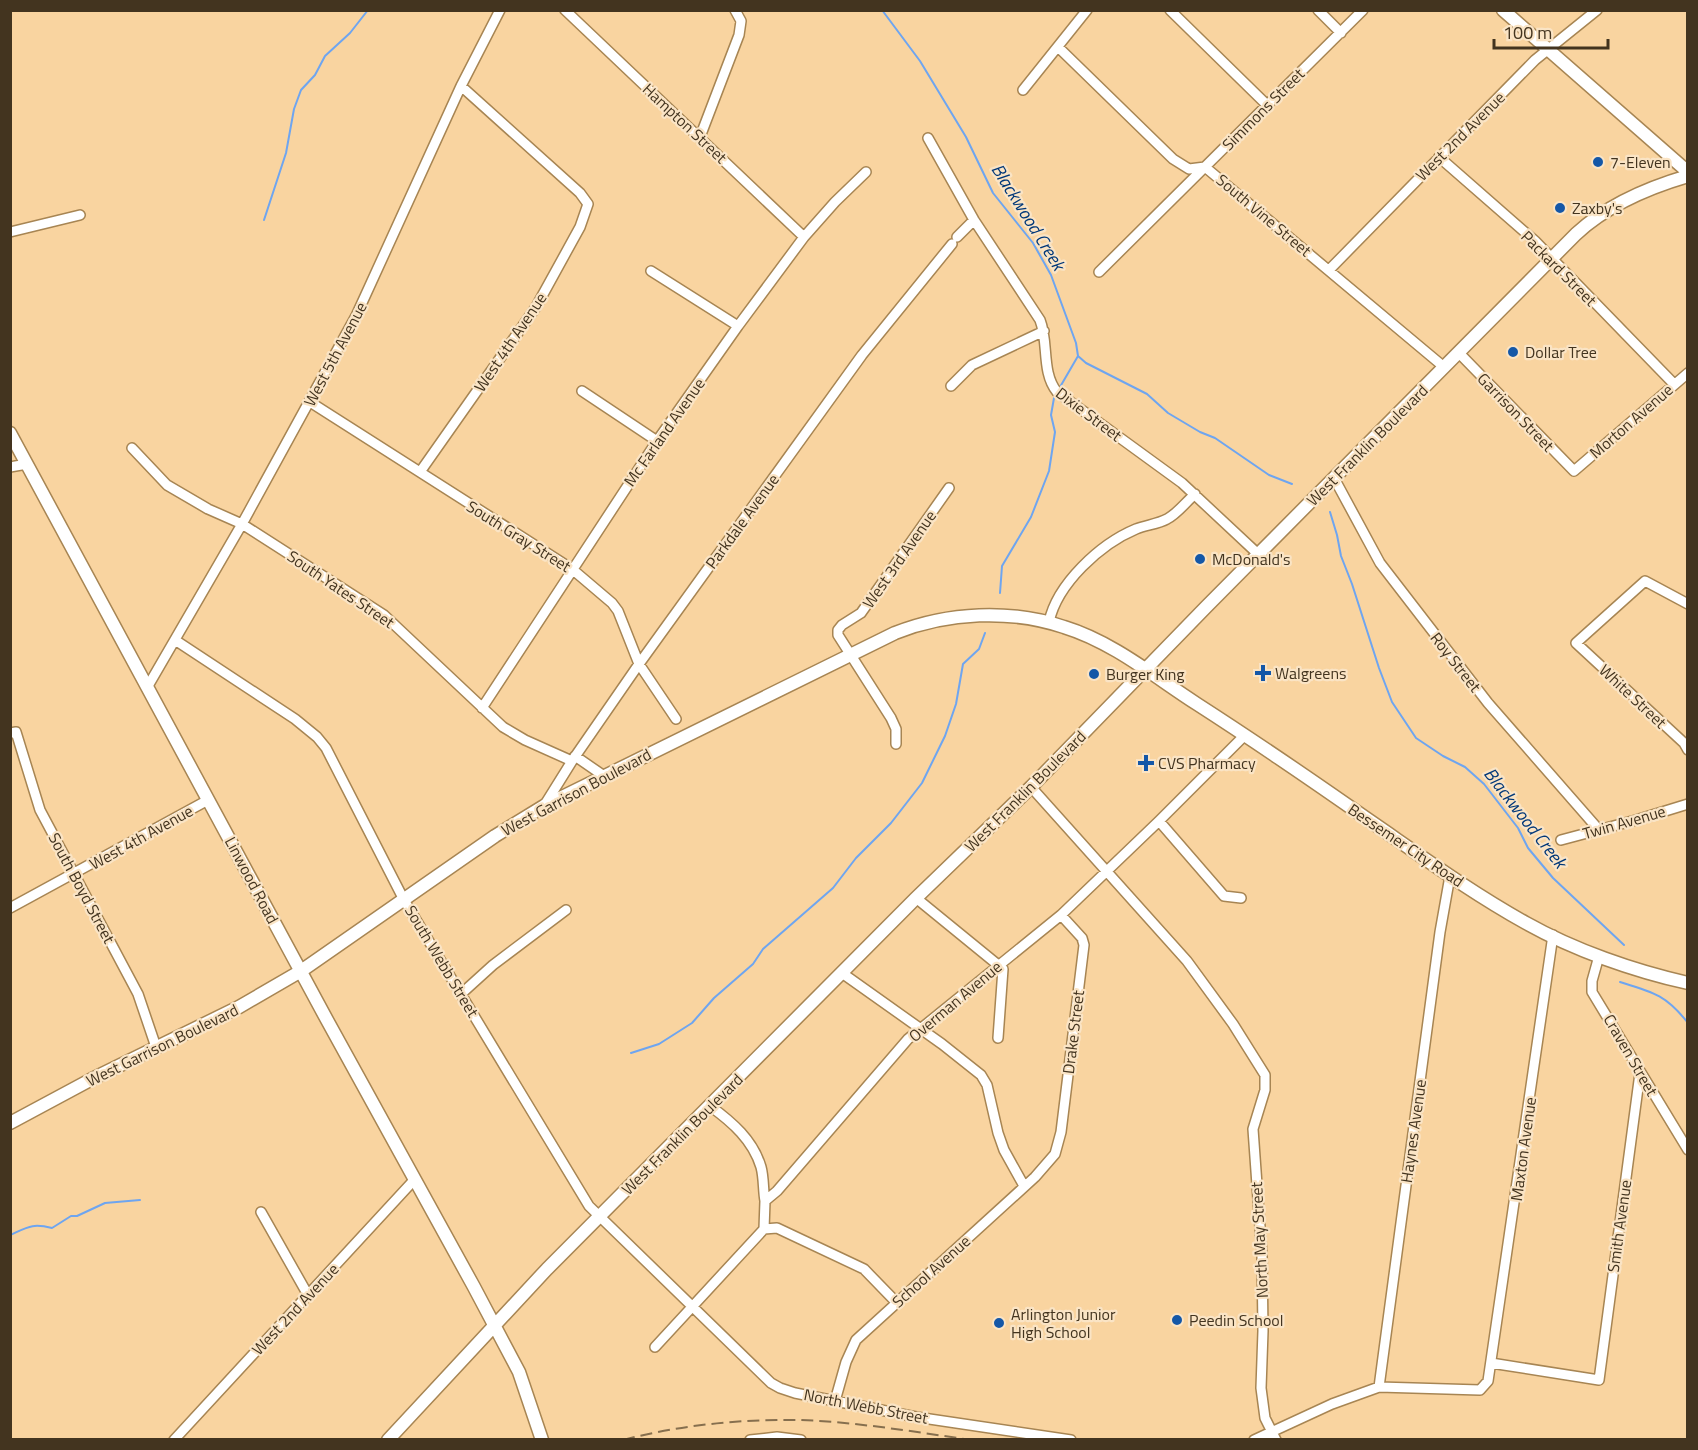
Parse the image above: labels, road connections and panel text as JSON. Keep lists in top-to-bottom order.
{
  "streets": {
    "main road": [
      "West Franklin Boulevard",
      "West Garrison Boulevard",
      "Bessemer City Road",
      "Linwood Road"
    ],
    "street": [
      "Simmons Street",
      "Hampton Street",
      "West 2nd Avenue",
      "South Vine Street",
      "Packard Street",
      "West 4th Avenue",
      "West 5th Avenue",
      "Garrison Street",
      "Dixie Street",
      "Morton Avenue",
      "Mc Farland Avenue",
      "Parkdale Avenue",
      "South Gray Street",
      "West 3rd Avenue",
      "South Yates Street",
      "Roy Street",
      "White Street",
      "Twin Avenue",
      "South Boyd Street",
      "South Webb Street",
      "Overman Avenue",
      "Drake Street",
      "Craven Street",
      "Haynes Avenue",
      "Maxton Avenue",
      "Smith Avenue",
      "North May Street",
      "School Avenue",
      "North Webb Street"
    ]
  },
  "crossings": [
    ["Simmons Street", "South Vine Street"],
    ["Hampton Street", "Mc Farland Avenue"],
    ["West 2nd Avenue", "South Vine Street"],
    ["West 2nd Avenue", "Packard Street"],
    ["West 2nd Avenue", "Linwood Road"],
    ["South Vine Street", "West Franklin Boulevard"],
    ["Packard Street", "Morton Avenue"],
    ["Packard Street", "West Franklin Boulevard"],
    ["West 4th Avenue", "West 5th Avenue"],
    ["West 4th Avenue", "South Gray Street"],
    ["West 4th Avenue", "Linwood Road"],
    ["West 4th Avenue", "South Boyd Street"],
    ["West 5th Avenue", "South Gray Street"],
    ["West 5th Avenue", "South Yates Street"],
    ["West 5th Avenue", "Linwood Road"],
    ["West 5th Avenue", "South Webb Street"],
    ["Garrison Street", "Morton Avenue"],
    ["Garrison Street", "West Franklin Boulevard"],
    ["Dixie Street", "West Franklin Boulevard"],
    ["Dixie Street", "Parkdale Avenue"],
    ["Mc Farland Avenue", "South Gray Street"],
    ["Mc Farland Avenue", "South Yates Street"],
    ["West Franklin Boulevard", "Roy Street"],
    ["West Franklin Boulevard", "West Garrison Boulevard"],
    ["West Franklin Boulevard", "Bessemer City Road"],
    ["West Franklin Boulevard", "Linwood Road"],
    ["West Franklin Boulevard", "South Webb Street"],
    ["Parkdale Avenue", "South Gray Street"],
    ["Parkdale Avenue", "South Yates Street"],
    ["Parkdale Avenue", "West Garrison Boulevard"],
    ["West 3rd Avenue", "West Garrison Boulevard"],
    ["South Yates Street", "West Garrison Boulevard"],
    ["Roy Street", "Twin Avenue"],
    ["West Garrison Boulevard", "Bessemer City Road"],
    ["West Garrison Boulevard", "Linwood Road"],
    ["West Garrison Boulevard", "South Boyd Street"],
    ["West Garrison Boulevard", "South Webb Street"],
    ["Bessemer City Road", "Overman Avenue"],
    ["Bessemer City Road", "Craven Street"],
    ["Bessemer City Road", "Haynes Avenue"],
    ["Bessemer City Road", "Maxton Avenue"],
    ["South Webb Street", "North Webb Street"],
    ["Overman Avenue", "Drake Street"],
    ["Overman Avenue", "North May Street"],
    ["Drake Street", "School Avenue"],
    ["Craven Street", "Smith Avenue"],
    ["Maxton Avenue", "Smith Avenue"],
    ["School Avenue", "North Webb Street"]
  ],
  "water": ["Blackwood Creek"],
  "places": {
    "other": [
      "7-Eleven",
      "Zaxby's",
      "Dollar Tree",
      "McDonald's",
      "Burger King",
      "Peedin School",
      "Arlington Junior High School"
    ],
    "health": ["Walgreens", "CVS Pharmacy"]
  },
  "scale_bar": "100 m"
}
